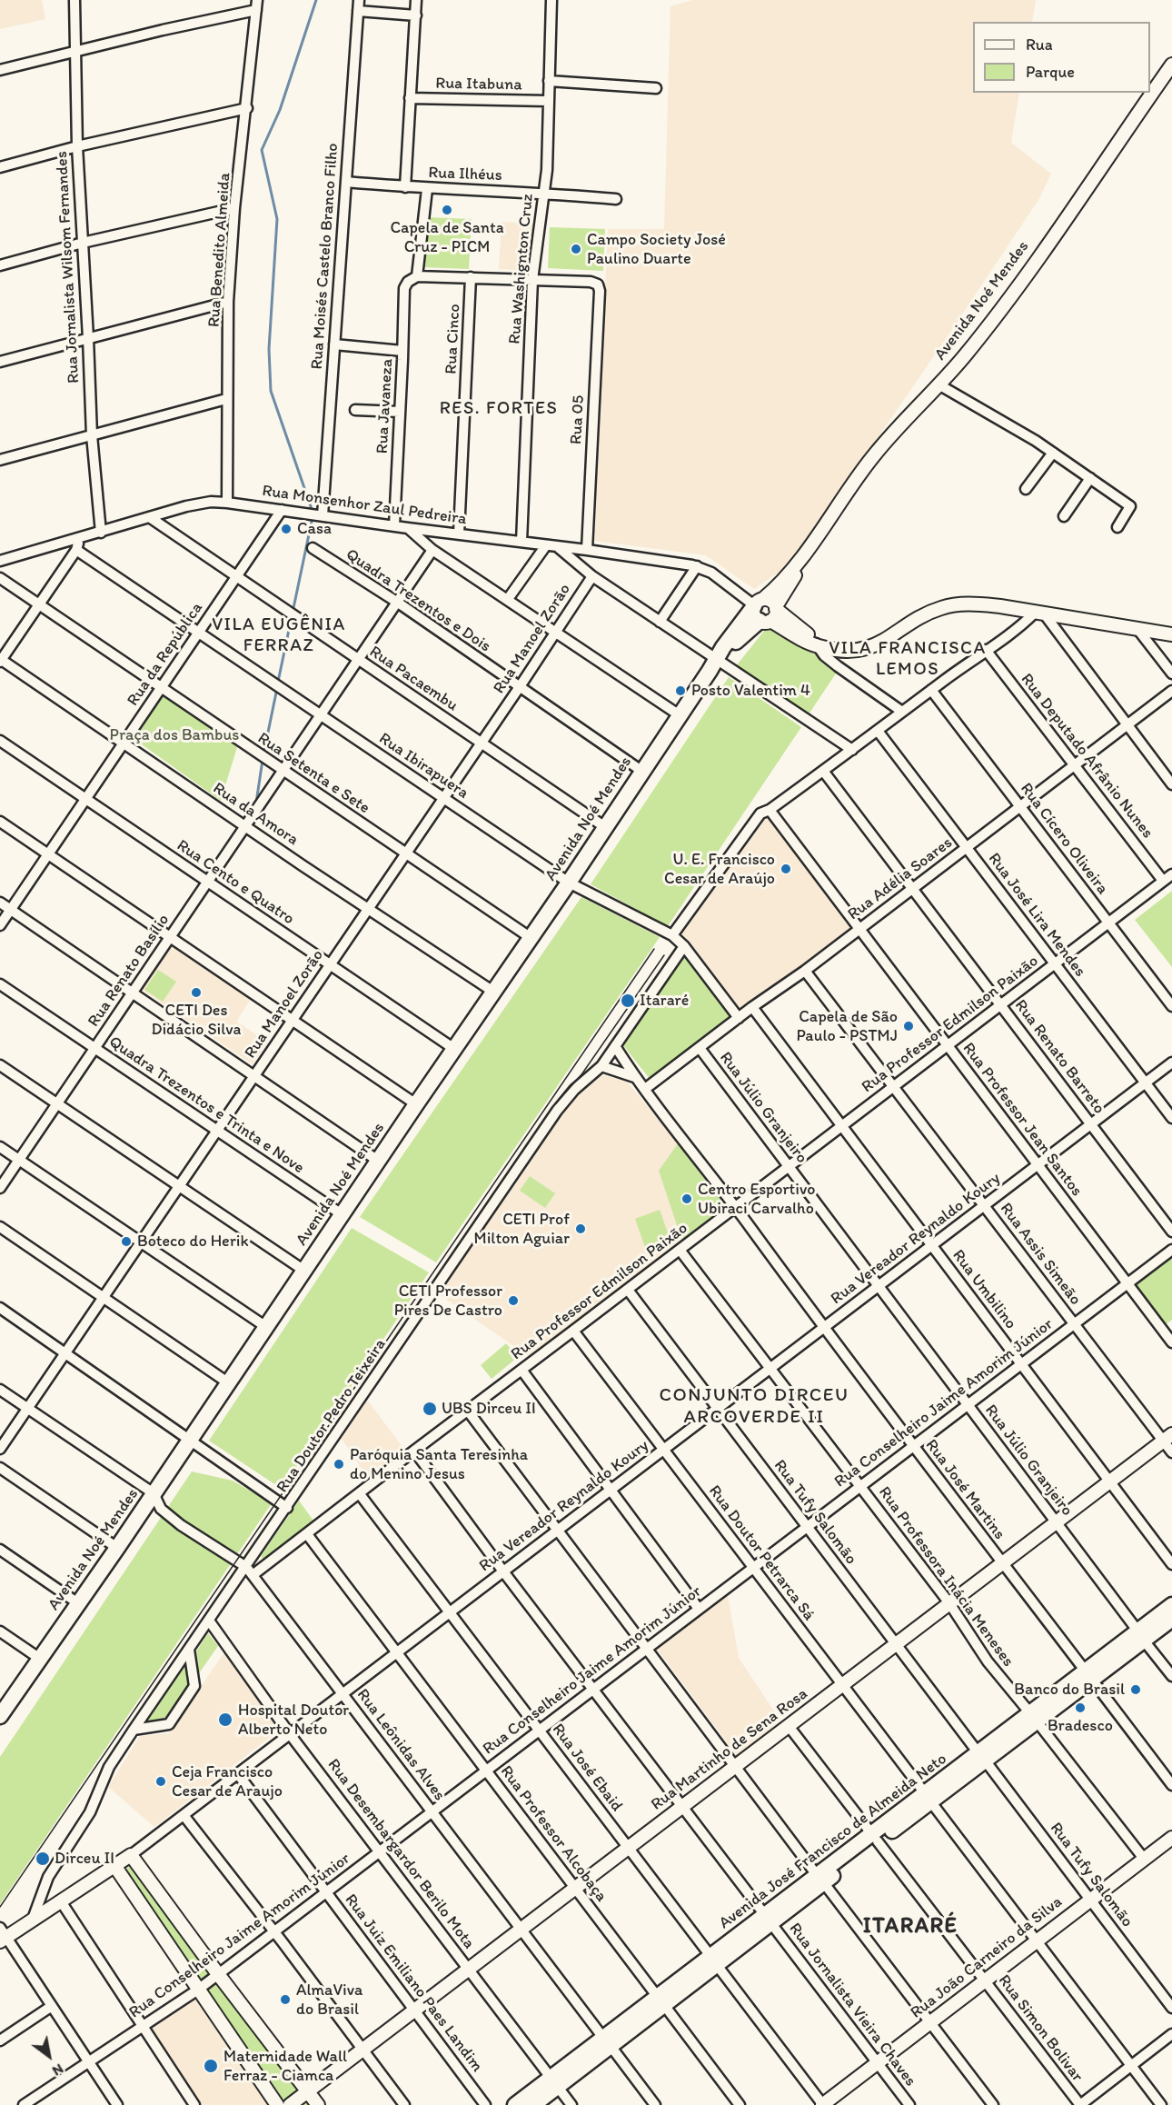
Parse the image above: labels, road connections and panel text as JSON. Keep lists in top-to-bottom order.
{
  "streets": {
    "main road": ["Avenida Noé Mendes", "Avenida José Francisco de Almeida Neto"],
    "street": [
      "Rua Itabuna",
      "Rua Ilhéus",
      "Rua Benedito Almeida",
      "Rua Moisés Castelo Branco Filho",
      "Rua Jornalista Wilsom Fernandes",
      "Rua Washignton Cruz",
      "Rua Cinco",
      "Rua Javaneza",
      "Rua 05",
      "Rua Monsenhor Zaul Pedreira",
      "Quadra Trezentos e Dois",
      "Rua Manoel Zorão",
      "Rua da República",
      "Rua Pacaembu",
      "Rua Deputado Afrânio Nunes",
      "Rua Ibirapuera",
      "Rua Setenta e Sete",
      "Rua da Amora",
      "Rua Cícero Oliveira",
      "Rua Adélia Soares",
      "Rua Cento e Quatro",
      "Rua José Lira Mendes",
      "Rua Renato Basílio",
      "Rua Professor Edmilson Paixão",
      "Rua Renato Barreto",
      "Quadra Trezentos e Trinta e Nove",
      "Rua Júlio Granjeiro",
      "Rua Professor Jean Santos",
      "Rua Vereador Reynaldo Koury",
      "Rua Assis Simeão",
      "Rua Umbilino",
      "Rua Conselheiro Jaime Amorim Júnior",
      "Rua Doutor Pedro Teixeira",
      "Rua José Martins",
      "Rua Tufy Salomão",
      "Rua Doutor Petrarca Sá",
      "Rua Professora Inácia Meneses",
      "Rua Leônidas Alves",
      "Rua Martinho de Sena Rosa",
      "Rua José Ebaid",
      "Rua Professor Alcobaça",
      "Rua Desembargardor Berilo Mota",
      "Rua João Carneiro da Silva",
      "Rua Juiz Emiliano Paes Landim",
      "Rua Jornalista Vieira Chaves",
      "Rua Simon Bolivar"
    ]
  },
  "crossings": [
    ["Rua Itabuna", "Rua Ilhéus"],
    ["Rua Itabuna", "Rua Washignton Cruz"],
    ["Rua Ilhéus", "Rua Moisés Castelo Branco Filho"],
    ["Rua Ilhéus", "Rua Washignton Cruz"],
    ["Rua Benedito Almeida", "Rua Monsenhor Zaul Pedreira"],
    ["Rua Moisés Castelo Branco Filho", "Rua Monsenhor Zaul Pedreira"],
    ["Rua Jornalista Wilsom Fernandes", "Rua Monsenhor Zaul Pedreira"],
    ["Rua Washignton Cruz", "Rua 05"],
    ["Rua Washignton Cruz", "Rua Monsenhor Zaul Pedreira"],
    ["Avenida Noé Mendes", "Rua Monsenhor Zaul Pedreira"],
    ["Avenida Noé Mendes", "Quadra Trezentos e Dois"],
    ["Avenida Noé Mendes", "Rua Pacaembu"],
    ["Avenida Noé Mendes", "Rua Ibirapuera"],
    ["Avenida Noé Mendes", "Rua Setenta e Sete"],
    ["Avenida Noé Mendes", "Rua da Amora"],
    ["Avenida Noé Mendes", "Rua Cento e Quatro"],
    ["Avenida Noé Mendes", "Quadra Trezentos e Trinta e Nove"],
    ["Avenida Noé Mendes", "Rua Leônidas Alves"],
    ["Rua Cinco", "Rua Monsenhor Zaul Pedreira"],
    ["Rua Javaneza", "Rua Monsenhor Zaul Pedreira"],
    ["Rua 05", "Rua Monsenhor Zaul Pedreira"],
    ["Rua Monsenhor Zaul Pedreira", "Rua da República"],
    ["Rua Monsenhor Zaul Pedreira", "Rua Pacaembu"],
    ["Rua Monsenhor Zaul Pedreira", "Rua da Amora"],
    ["Quadra Trezentos e Dois", "Rua Manoel Zorão"],
    ["Quadra Trezentos e Dois", "Rua Renato Basílio"],
    ["Rua Manoel Zorão", "Rua Pacaembu"],
    ["Rua Manoel Zorão", "Rua Ibirapuera"],
    ["Rua Manoel Zorão", "Rua Setenta e Sete"],
    ["Rua Manoel Zorão", "Rua da Amora"],
    ["Rua Manoel Zorão", "Rua Cento e Quatro"],
    ["Rua Manoel Zorão", "Quadra Trezentos e Trinta e Nove"],
    ["Rua da República", "Rua Pacaembu"],
    ["Rua da República", "Rua Ibirapuera"],
    ["Rua da República", "Rua Setenta e Sete"],
    ["Rua da República", "Rua da Amora"],
    ["Rua da República", "Rua Cento e Quatro"],
    ["Rua Pacaembu", "Rua Renato Basílio"],
    ["Rua Deputado Afrânio Nunes", "Rua Adélia Soares"],
    ["Rua Deputado Afrânio Nunes", "Rua Professor Edmilson Paixão"],
    ["Rua Ibirapuera", "Rua da Amora"],
    ["Rua Ibirapuera", "Rua Adélia Soares"],
    ["Rua Ibirapuera", "Rua Renato Basílio"],
    ["Rua Ibirapuera", "Rua Doutor Pedro Teixeira"],
    ["Rua Setenta e Sete", "Rua da Amora"],
    ["Rua Setenta e Sete", "Rua Renato Basílio"],
    ["Rua da Amora", "Rua Renato Basílio"],
    ["Rua Cícero Oliveira", "Rua Adélia Soares"],
    ["Rua Cícero Oliveira", "Rua Professor Edmilson Paixão"],
    ["Rua Adélia Soares", "Rua José Lira Mendes"],
    ["Rua Adélia Soares", "Rua Renato Barreto"],
    ["Rua Adélia Soares", "Rua Júlio Granjeiro"],
    ["Rua Adélia Soares", "Rua Professor Jean Santos"],
    ["Rua Adélia Soares", "Rua Assis Simeão"],
    ["Rua Adélia Soares", "Rua Umbilino"],
    ["Rua Adélia Soares", "Rua José Martins"],
    ["Rua Cento e Quatro", "Rua Renato Basílio"],
    ["Rua José Lira Mendes", "Rua Professor Edmilson Paixão"],
    ["Rua José Lira Mendes", "Rua Vereador Reynaldo Koury"],
    ["Rua Renato Basílio", "Quadra Trezentos e Trinta e Nove"],
    ["Rua Professor Edmilson Paixão", "Rua Renato Barreto"],
    ["Rua Professor Edmilson Paixão", "Rua Júlio Granjeiro"],
    ["Rua Professor Edmilson Paixão", "Rua Professor Jean Santos"],
    ["Rua Professor Edmilson Paixão", "Rua Assis Simeão"],
    ["Rua Professor Edmilson Paixão", "Rua Umbilino"],
    ["Rua Professor Edmilson Paixão", "Rua José Martins"],
    ["Rua Professor Edmilson Paixão", "Rua Tufy Salomão"],
    ["Rua Professor Edmilson Paixão", "Rua Doutor Petrarca Sá"],
    ["Rua Professor Edmilson Paixão", "Rua Professora Inácia Meneses"],
    ["Rua Professor Edmilson Paixão", "Rua Leônidas Alves"],
    ["Rua Professor Edmilson Paixão", "Rua José Ebaid"],
    ["Rua Professor Edmilson Paixão", "Rua Professor Alcobaça"],
    ["Rua Professor Edmilson Paixão", "Rua Jornalista Vieira Chaves"],
    ["Rua Renato Barreto", "Rua Vereador Reynaldo Koury"],
    ["Rua Júlio Granjeiro", "Rua Vereador Reynaldo Koury"],
    ["Rua Júlio Granjeiro", "Rua Conselheiro Jaime Amorim Júnior"],
    ["Rua Júlio Granjeiro", "Rua Martinho de Sena Rosa"],
    ["Rua Júlio Granjeiro", "Avenida José Francisco de Almeida Neto"],
    ["Rua Professor Jean Santos", "Rua Vereador Reynaldo Koury"],
    ["Rua Professor Jean Santos", "Rua Conselheiro Jaime Amorim Júnior"],
    ["Rua Vereador Reynaldo Koury", "Rua Assis Simeão"],
    ["Rua Vereador Reynaldo Koury", "Rua Umbilino"],
    ["Rua Vereador Reynaldo Koury", "Rua José Martins"],
    ["Rua Vereador Reynaldo Koury", "Rua Tufy Salomão"],
    ["Rua Vereador Reynaldo Koury", "Rua Doutor Petrarca Sá"],
    ["Rua Vereador Reynaldo Koury", "Rua Professora Inácia Meneses"],
    ["Rua Vereador Reynaldo Koury", "Rua Leônidas Alves"],
    ["Rua Vereador Reynaldo Koury", "Rua José Ebaid"],
    ["Rua Vereador Reynaldo Koury", "Rua Professor Alcobaça"],
    ["Rua Vereador Reynaldo Koury", "Rua Desembargardor Berilo Mota"],
    ["Rua Vereador Reynaldo Koury", "Rua Juiz Emiliano Paes Landim"],
    ["Rua Vereador Reynaldo Koury", "Rua Jornalista Vieira Chaves"],
    ["Rua Assis Simeão", "Rua Conselheiro Jaime Amorim Júnior"],
    ["Rua Assis Simeão", "Rua Martinho de Sena Rosa"],
    ["Rua Umbilino", "Rua Conselheiro Jaime Amorim Júnior"],
    ["Rua Umbilino", "Rua Martinho de Sena Rosa"],
    ["Rua Conselheiro Jaime Amorim Júnior", "Rua José Martins"],
    ["Rua Conselheiro Jaime Amorim Júnior", "Rua Tufy Salomão"],
    ["Rua Conselheiro Jaime Amorim Júnior", "Rua Doutor Petrarca Sá"],
    ["Rua Conselheiro Jaime Amorim Júnior", "Rua Professora Inácia Meneses"],
    ["Rua Conselheiro Jaime Amorim Júnior", "Rua Leônidas Alves"],
    ["Rua Conselheiro Jaime Amorim Júnior", "Rua José Ebaid"],
    ["Rua Conselheiro Jaime Amorim Júnior", "Rua Professor Alcobaça"],
    ["Rua Conselheiro Jaime Amorim Júnior", "Rua Desembargardor Berilo Mota"],
    ["Rua Conselheiro Jaime Amorim Júnior", "Rua Juiz Emiliano Paes Landim"],
    ["Rua Conselheiro Jaime Amorim Júnior", "Rua Jornalista Vieira Chaves"],
    ["Rua Doutor Pedro Teixeira", "Rua José Martins"],
    ["Rua Doutor Pedro Teixeira", "Rua Leônidas Alves"],
    ["Rua Doutor Pedro Teixeira", "Rua Desembargardor Berilo Mota"],
    ["Rua José Martins", "Rua Martinho de Sena Rosa"],
    ["Rua José Martins", "Avenida José Francisco de Almeida Neto"],
    ["Rua Tufy Salomão", "Rua Martinho de Sena Rosa"],
    ["Rua Tufy Salomão", "Avenida José Francisco de Almeida Neto"],
    ["Rua Tufy Salomão", "Rua João Carneiro da Silva"],
    ["Rua Doutor Petrarca Sá", "Rua Martinho de Sena Rosa"],
    ["Rua Doutor Petrarca Sá", "Avenida José Francisco de Almeida Neto"],
    ["Rua Doutor Petrarca Sá", "Rua João Carneiro da Silva"],
    ["Rua Professora Inácia Meneses", "Rua Martinho de Sena Rosa"],
    ["Rua Professora Inácia Meneses", "Avenida José Francisco de Almeida Neto"],
    ["Rua Professora Inácia Meneses", "Rua João Carneiro da Silva"],
    ["Rua Leônidas Alves", "Rua Martinho de Sena Rosa"],
    ["Rua Leônidas Alves", "Avenida José Francisco de Almeida Neto"],
    ["Rua Martinho de Sena Rosa", "Rua José Ebaid"],
    ["Rua Martinho de Sena Rosa", "Rua Professor Alcobaça"],
    ["Rua Martinho de Sena Rosa", "Rua Desembargardor Berilo Mota"],
    ["Rua Martinho de Sena Rosa", "Rua Juiz Emiliano Paes Landim"],
    ["Rua Martinho de Sena Rosa", "Rua Jornalista Vieira Chaves"],
    ["Rua Martinho de Sena Rosa", "Rua Simon Bolivar"],
    ["Rua José Ebaid", "Avenida José Francisco de Almeida Neto"],
    ["Rua José Ebaid", "Rua João Carneiro da Silva"],
    ["Rua Professor Alcobaça", "Avenida José Francisco de Almeida Neto"],
    ["Avenida José Francisco de Almeida Neto", "Rua Desembargardor Berilo Mota"],
    ["Avenida José Francisco de Almeida Neto", "Rua Jornalista Vieira Chaves"],
    ["Avenida José Francisco de Almeida Neto", "Rua Simon Bolivar"],
    ["Rua João Carneiro da Silva", "Rua Jornalista Vieira Chaves"],
    ["Rua João Carneiro da Silva", "Rua Simon Bolivar"]
  ],
  "districts": [
    "RES. FORTES",
    "VILA EUGÊNIA FERRAZ",
    "VILA FRANCISCA LEMOS",
    "CONJUNTO DIRCEU ARCOVERDE II",
    "ITARARÉ"
  ],
  "parks": ["Praça dos Bambus"],
  "places": [
    "Capela de Santa Cruz - PICM",
    "Campo Society José Paulino Duarte",
    "Casa",
    "Posto Valentim 4",
    "U. E. Francisco Cesar de Araújo",
    "CETI Des Didácio Silva",
    "Itararé",
    "Capela de São Paulo - PSTMJ",
    "Centro Esportivo Ubiraci Carvalho",
    "CETI Prof Milton Aguiar",
    "Boteco do Herik",
    "CETI Professor Pires De Castro",
    "UBS Dirceu II",
    "Paróquia Santa Teresinha do Menino Jesus",
    "Banco do Brasil",
    "Bradesco",
    "Hospital Doutor Alberto Neto",
    "Ceja Francisco Cesar de Araujo",
    "Dirceu II",
    "AlmaViva do Brasil",
    "Maternidade Wall Ferraz - Ciamca"
  ],
  "legend": ["Rua", "Parque"],
  "north": "bottom right"
}
